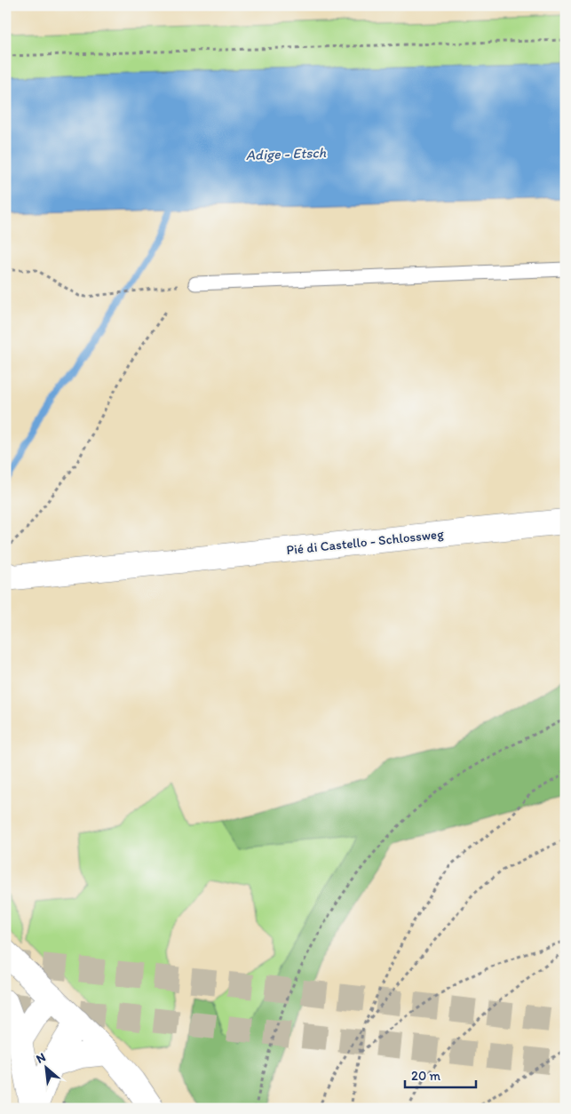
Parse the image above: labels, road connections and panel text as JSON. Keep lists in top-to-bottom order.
{
  "streets": {
    "street": ["Pié di Castello - Schlossweg"]
  },
  "water": ["Adige - Etsch"],
  "scale_bar": "20 m",
  "north": "top left"
}
